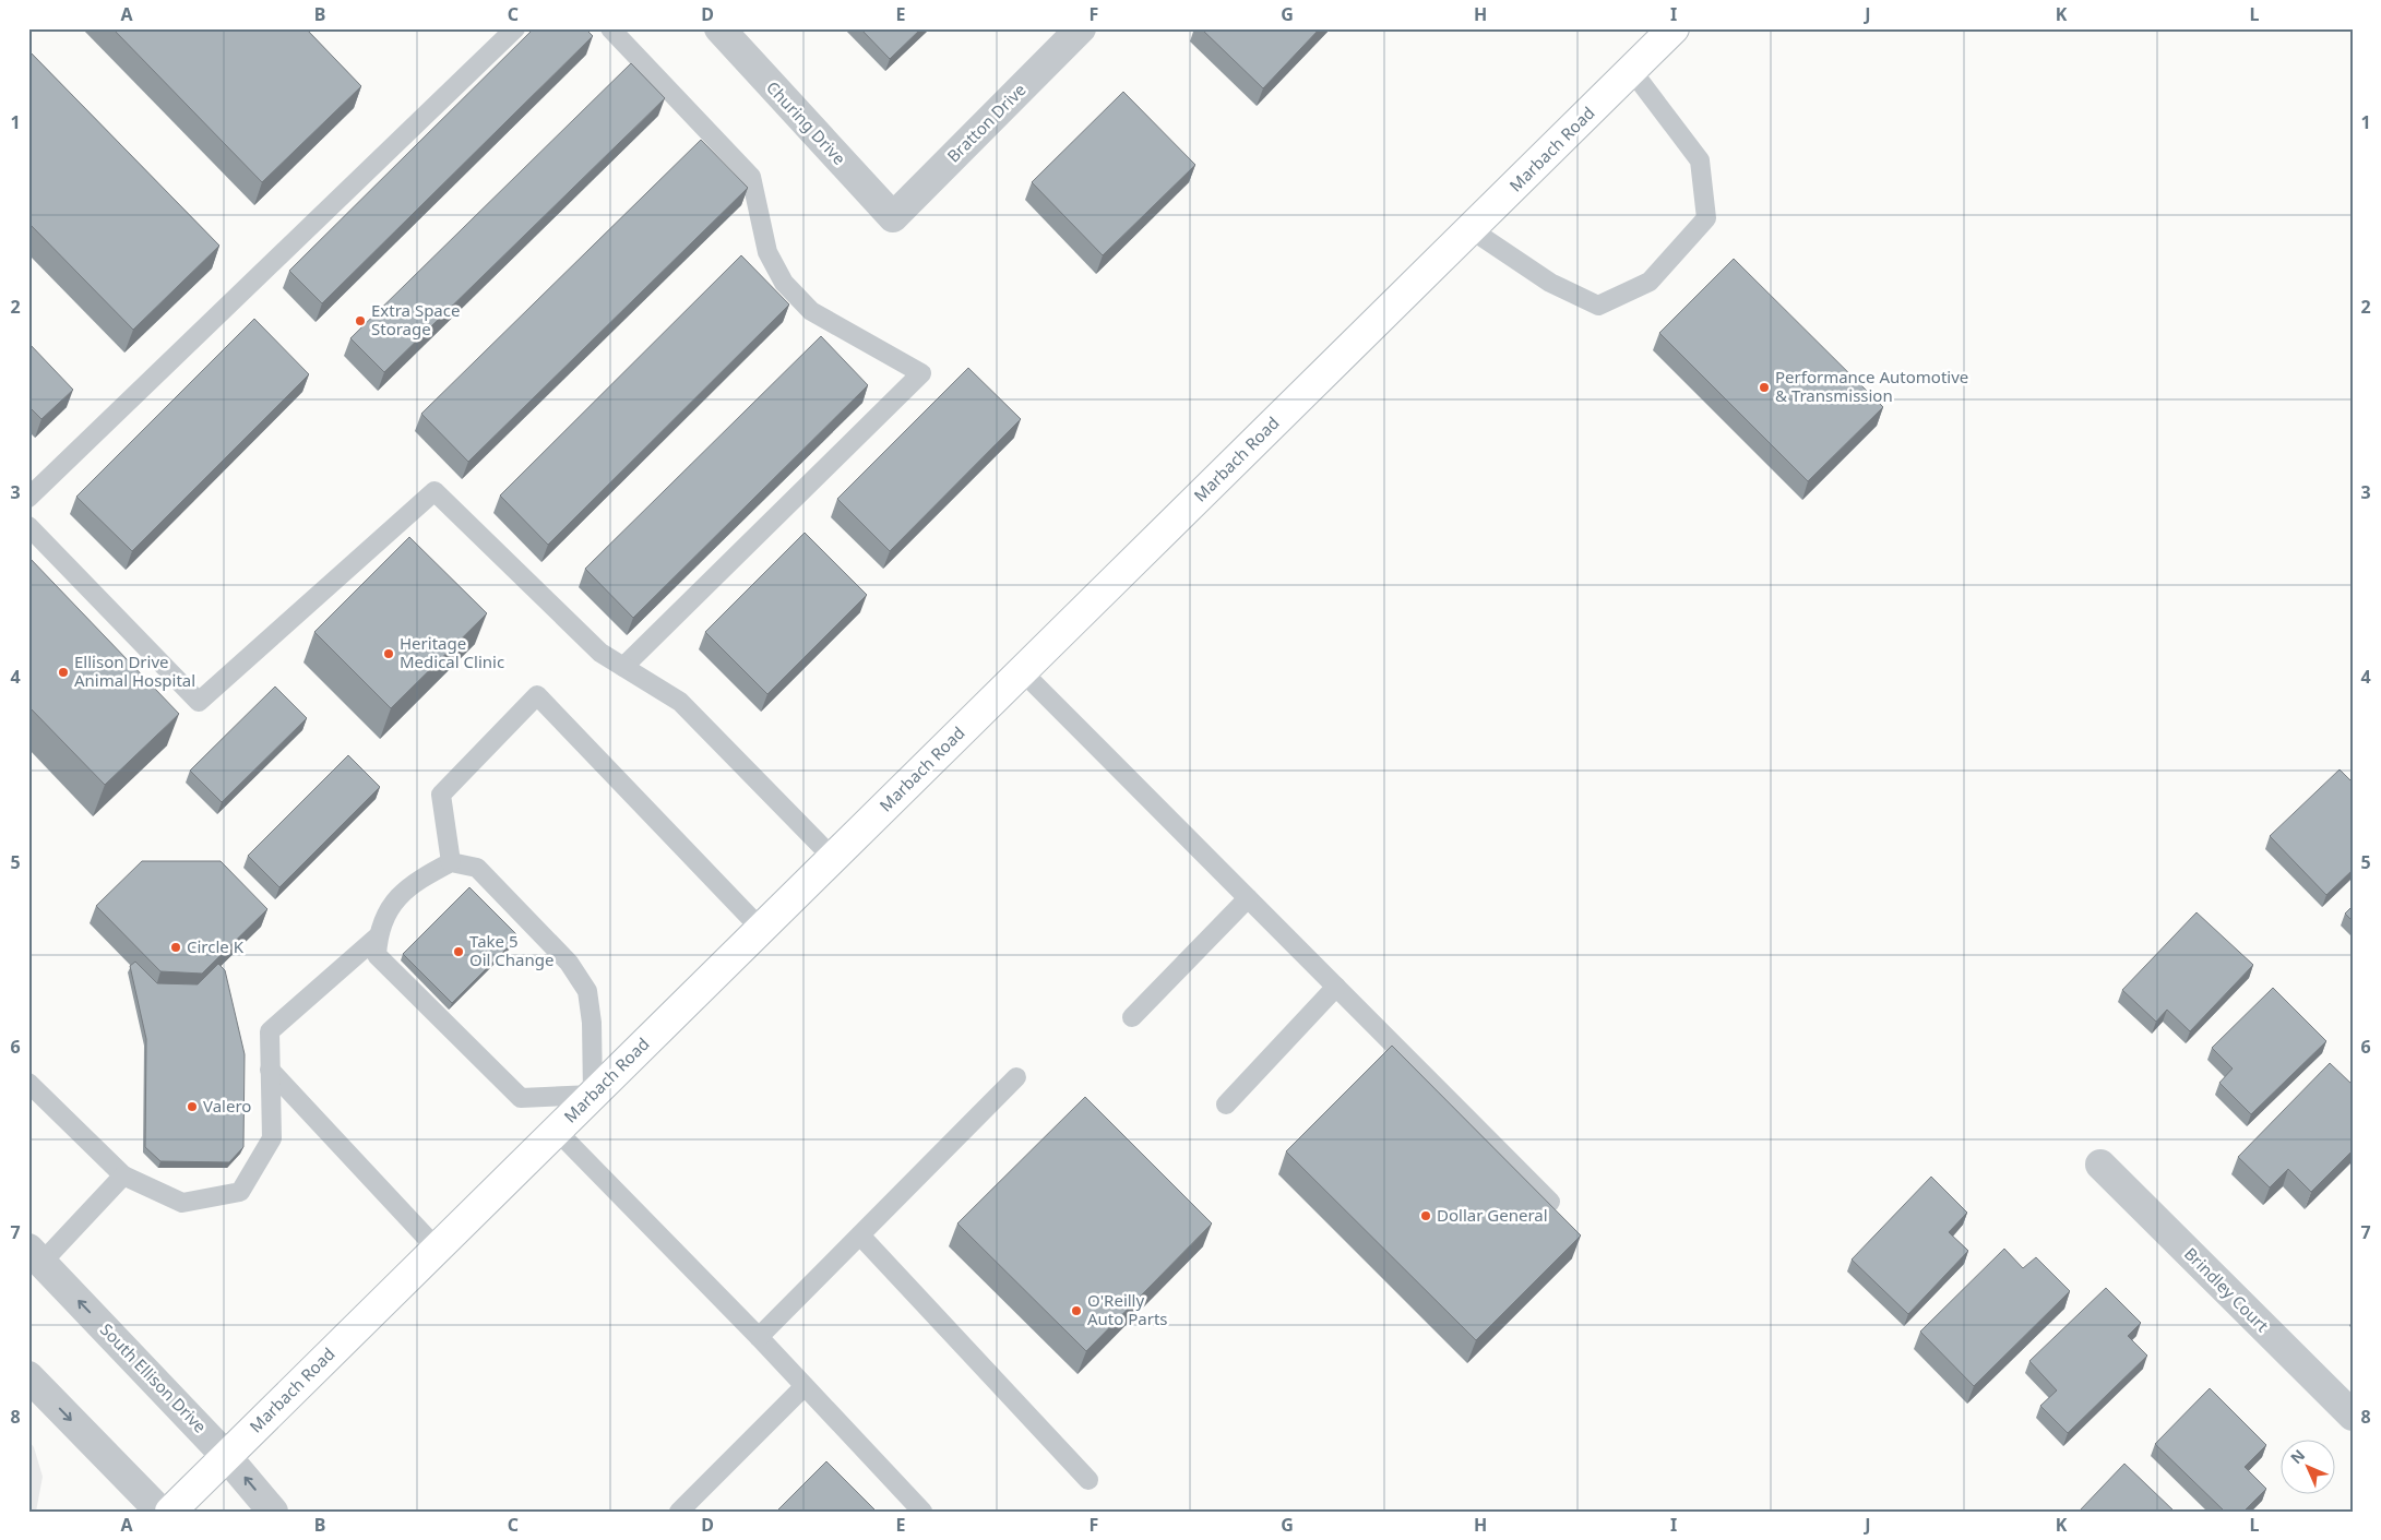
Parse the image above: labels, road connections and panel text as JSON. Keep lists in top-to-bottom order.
{
  "streets": {
    "main road": ["Marbach Road"],
    "street": [
      "Churing Drive",
      "Bratton Drive",
      "Brindley Court",
      "South Ellison Drive"
    ]
  },
  "crossings": [
    ["Churing Drive", "Bratton Drive"],
    ["Marbach Road", "South Ellison Drive"]
  ],
  "places": [
    "Extra Space Storage",
    "Performance Automotive & Transmission",
    "Heritage Medical Clinic",
    "Ellison Drive Animal Hospital",
    "Circle K",
    "Take 5 Oil Change",
    "Valero",
    "Dollar General",
    "O'Reilly Auto Parts"
  ],
  "north": "top left",
  "grid": {
    "columns": [
      "A",
      "B",
      "C",
      "D",
      "E",
      "F",
      "G",
      "H",
      "I",
      "J",
      "K",
      "L"
    ],
    "rows": [
      "1",
      "2",
      "3",
      "4",
      "5",
      "6",
      "7",
      "8"
    ]
  }
}
